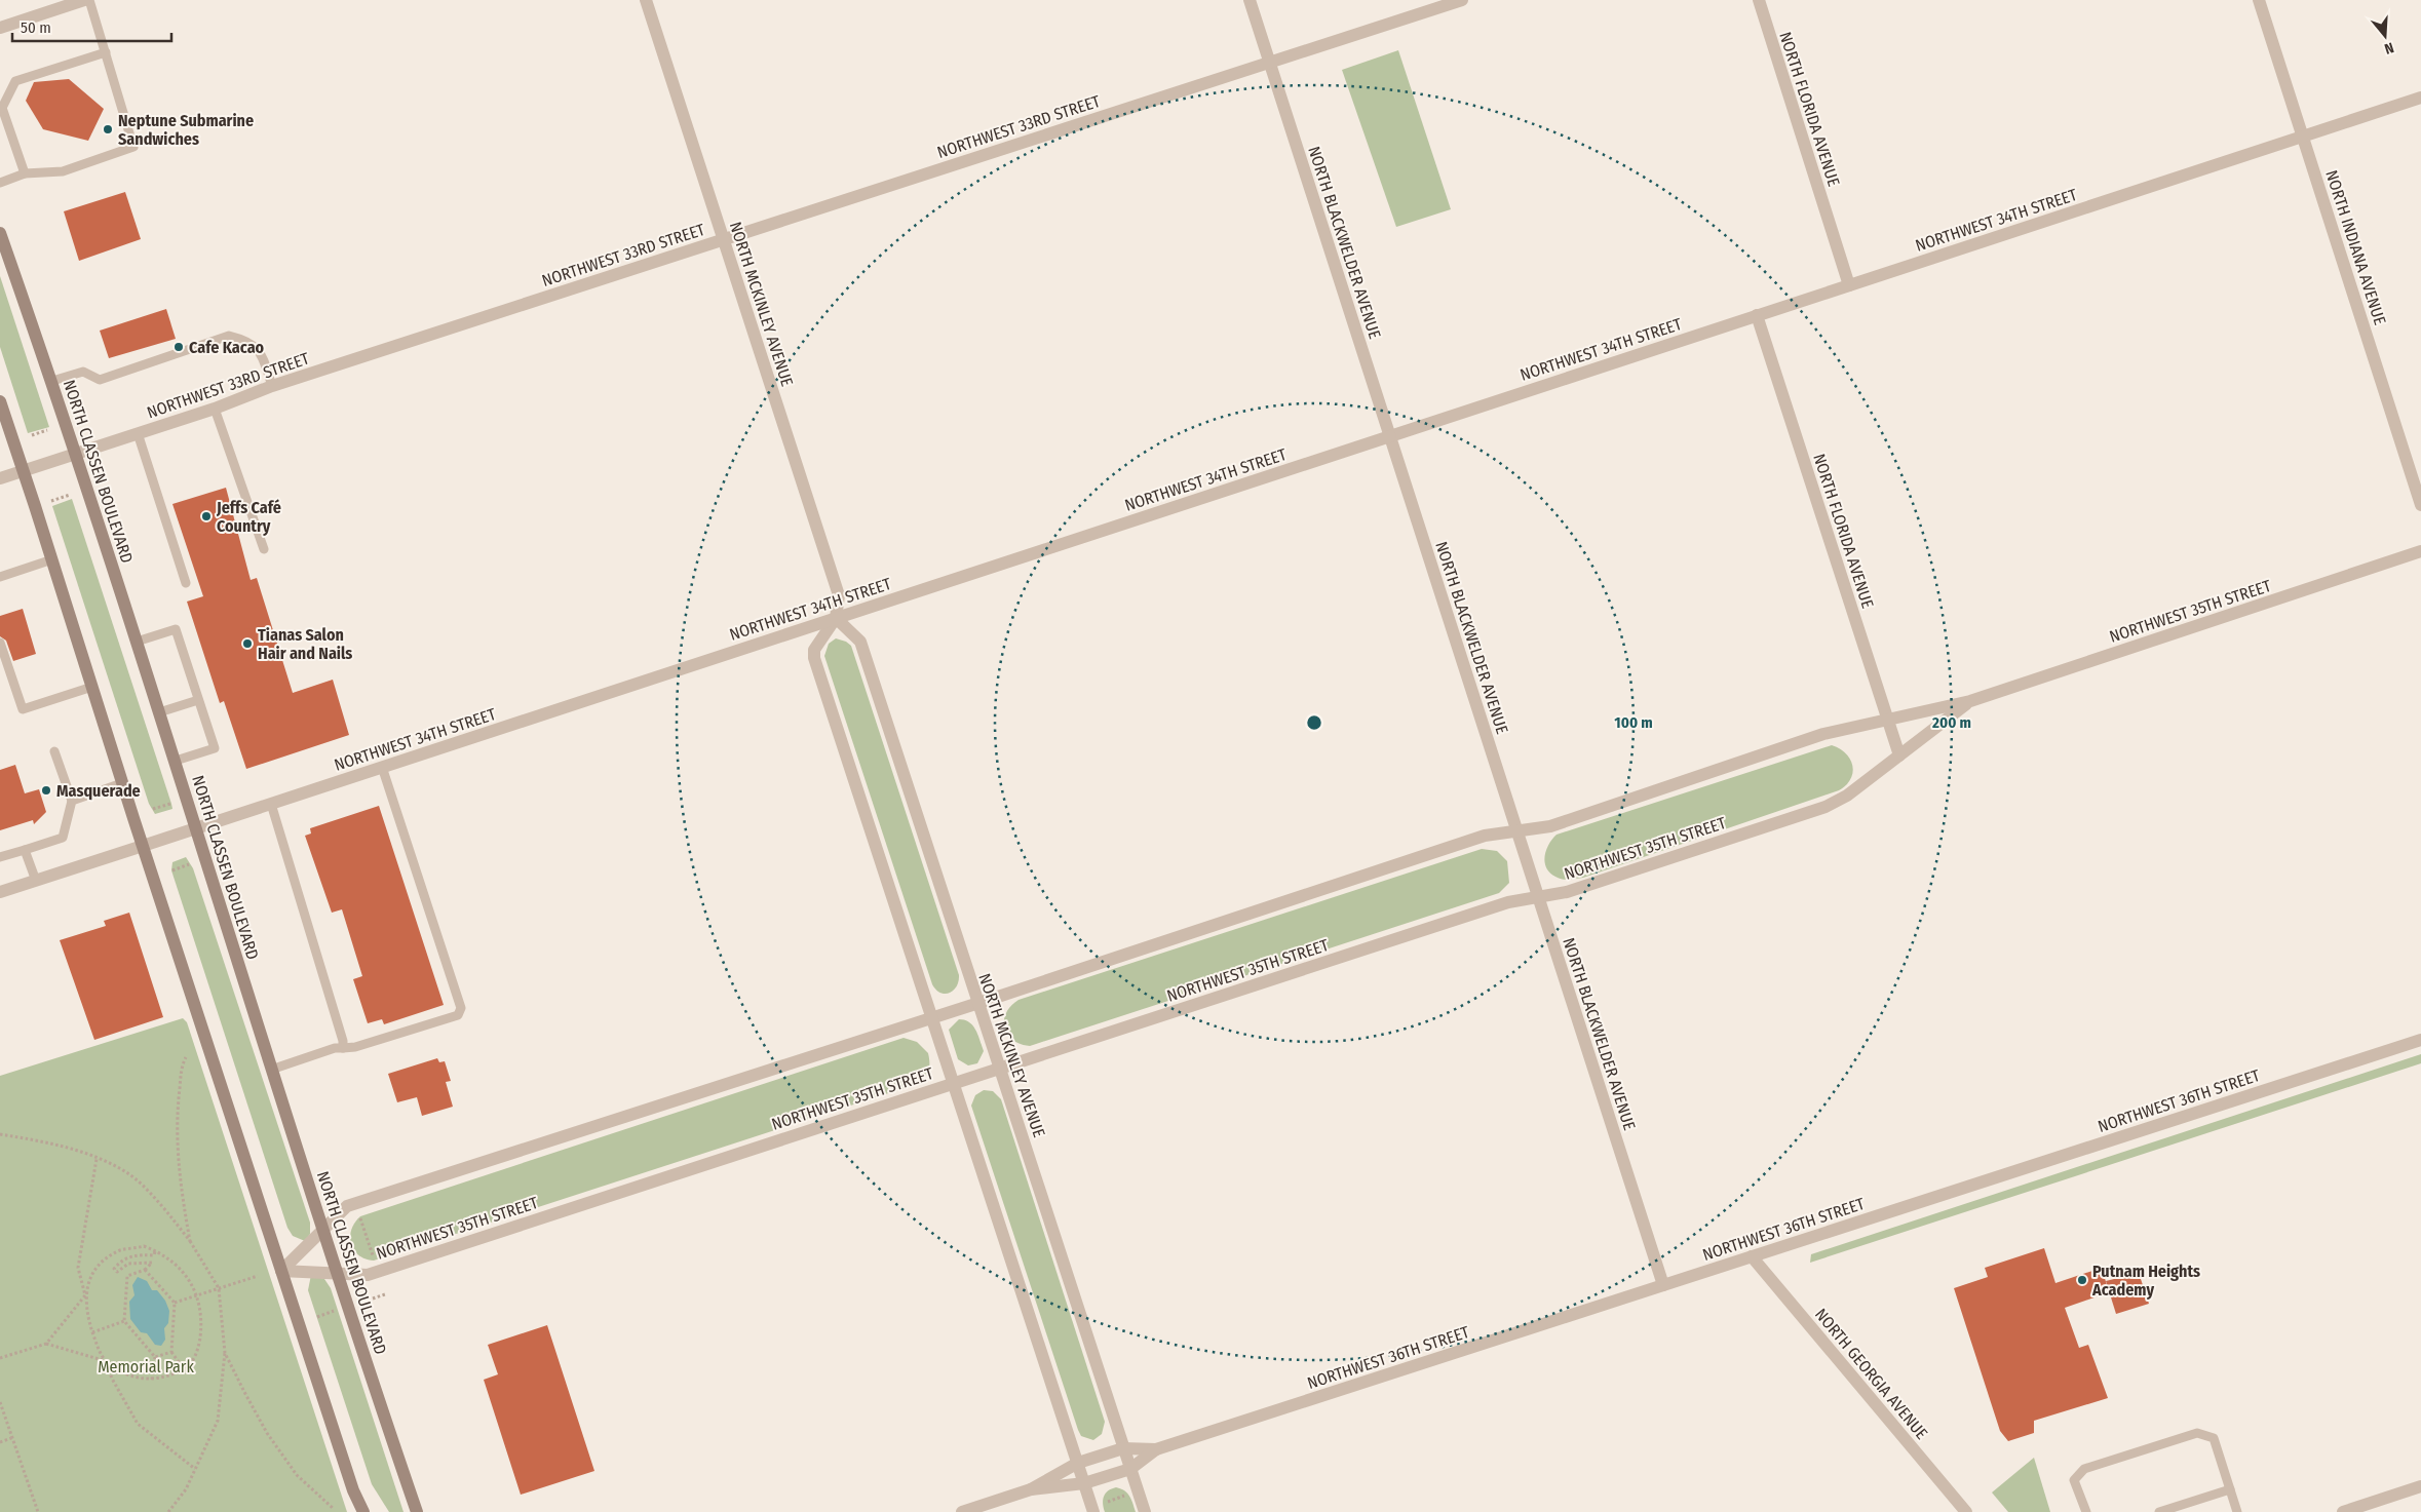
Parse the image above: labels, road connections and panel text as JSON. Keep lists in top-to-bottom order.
{
  "streets": {
    "main road": ["NORTH CLASSEN BOULEVARD"],
    "street": [
      "NORTH FLORIDA AVENUE",
      "NORTHWEST 33RD STREET",
      "NORTHWEST 34TH STREET",
      "NORTH BLACKWELDER AVENUE",
      "NORTH INDIANA AVENUE",
      "NORTH MCKINLEY AVENUE",
      "NORTHWEST 35TH STREET",
      "NORTHWEST 36TH STREET",
      "NORTH GEORGIA AVENUE"
    ]
  },
  "crossings": [
    ["NORTH FLORIDA AVENUE", "NORTHWEST 34TH STREET"],
    ["NORTH FLORIDA AVENUE", "NORTHWEST 35TH STREET"],
    ["NORTHWEST 33RD STREET", "NORTH BLACKWELDER AVENUE"],
    ["NORTHWEST 33RD STREET", "NORTH MCKINLEY AVENUE"],
    ["NORTHWEST 33RD STREET", "NORTH CLASSEN BOULEVARD"],
    ["NORTHWEST 34TH STREET", "NORTH BLACKWELDER AVENUE"],
    ["NORTHWEST 34TH STREET", "NORTH INDIANA AVENUE"],
    ["NORTHWEST 34TH STREET", "NORTH MCKINLEY AVENUE"],
    ["NORTHWEST 34TH STREET", "NORTH CLASSEN BOULEVARD"],
    ["NORTH BLACKWELDER AVENUE", "NORTHWEST 35TH STREET"],
    ["NORTH BLACKWELDER AVENUE", "NORTHWEST 36TH STREET"],
    ["NORTH MCKINLEY AVENUE", "NORTHWEST 35TH STREET"],
    ["NORTH MCKINLEY AVENUE", "NORTHWEST 36TH STREET"],
    ["NORTH CLASSEN BOULEVARD", "NORTHWEST 35TH STREET"],
    ["NORTHWEST 36TH STREET", "NORTH GEORGIA AVENUE"]
  ],
  "parks": ["Memorial Park"],
  "places": [
    "Neptune Submarine Sandwiches",
    "Cafe Kacao",
    "Jeffs Café Country",
    "Tianas Salon Hair and Nails",
    "Masquerade",
    "Putnam Heights Academy"
  ],
  "scale_bar": "50 m",
  "north": "bottom",
  "rings": ["100 m", "200 m"]
}
